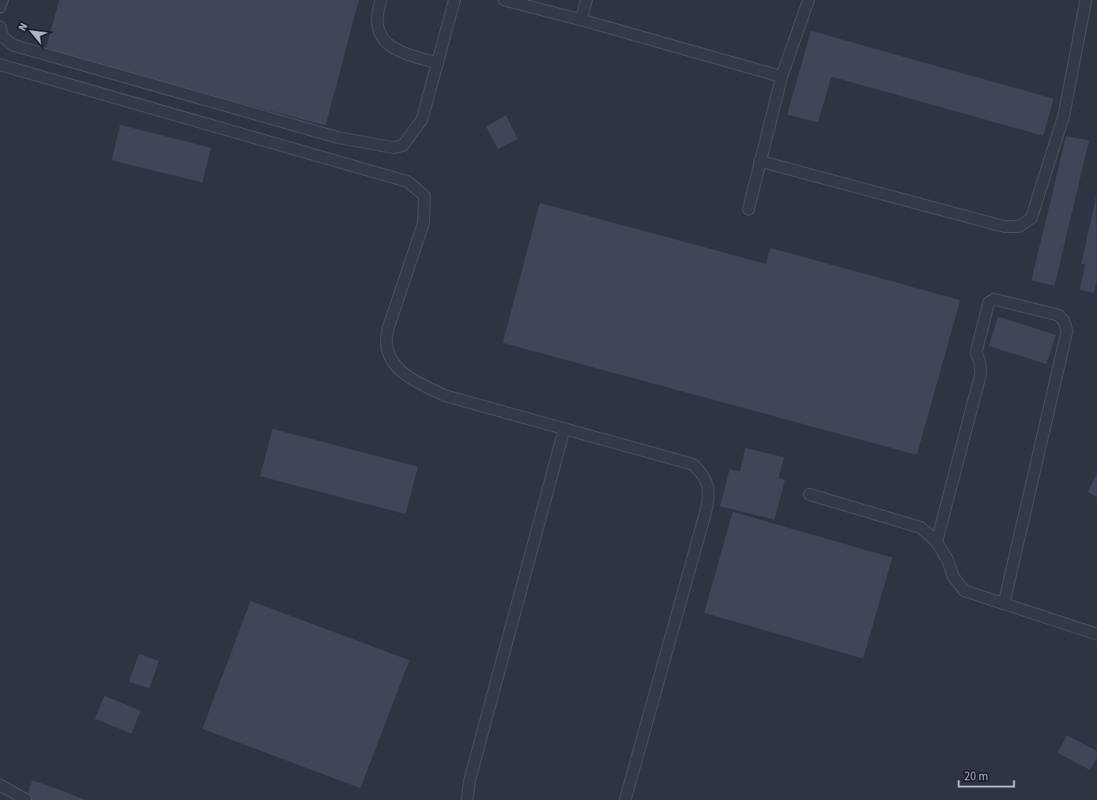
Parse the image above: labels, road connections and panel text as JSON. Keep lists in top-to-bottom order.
{
  "scale_bar": "20 m",
  "north": "top left"
}
